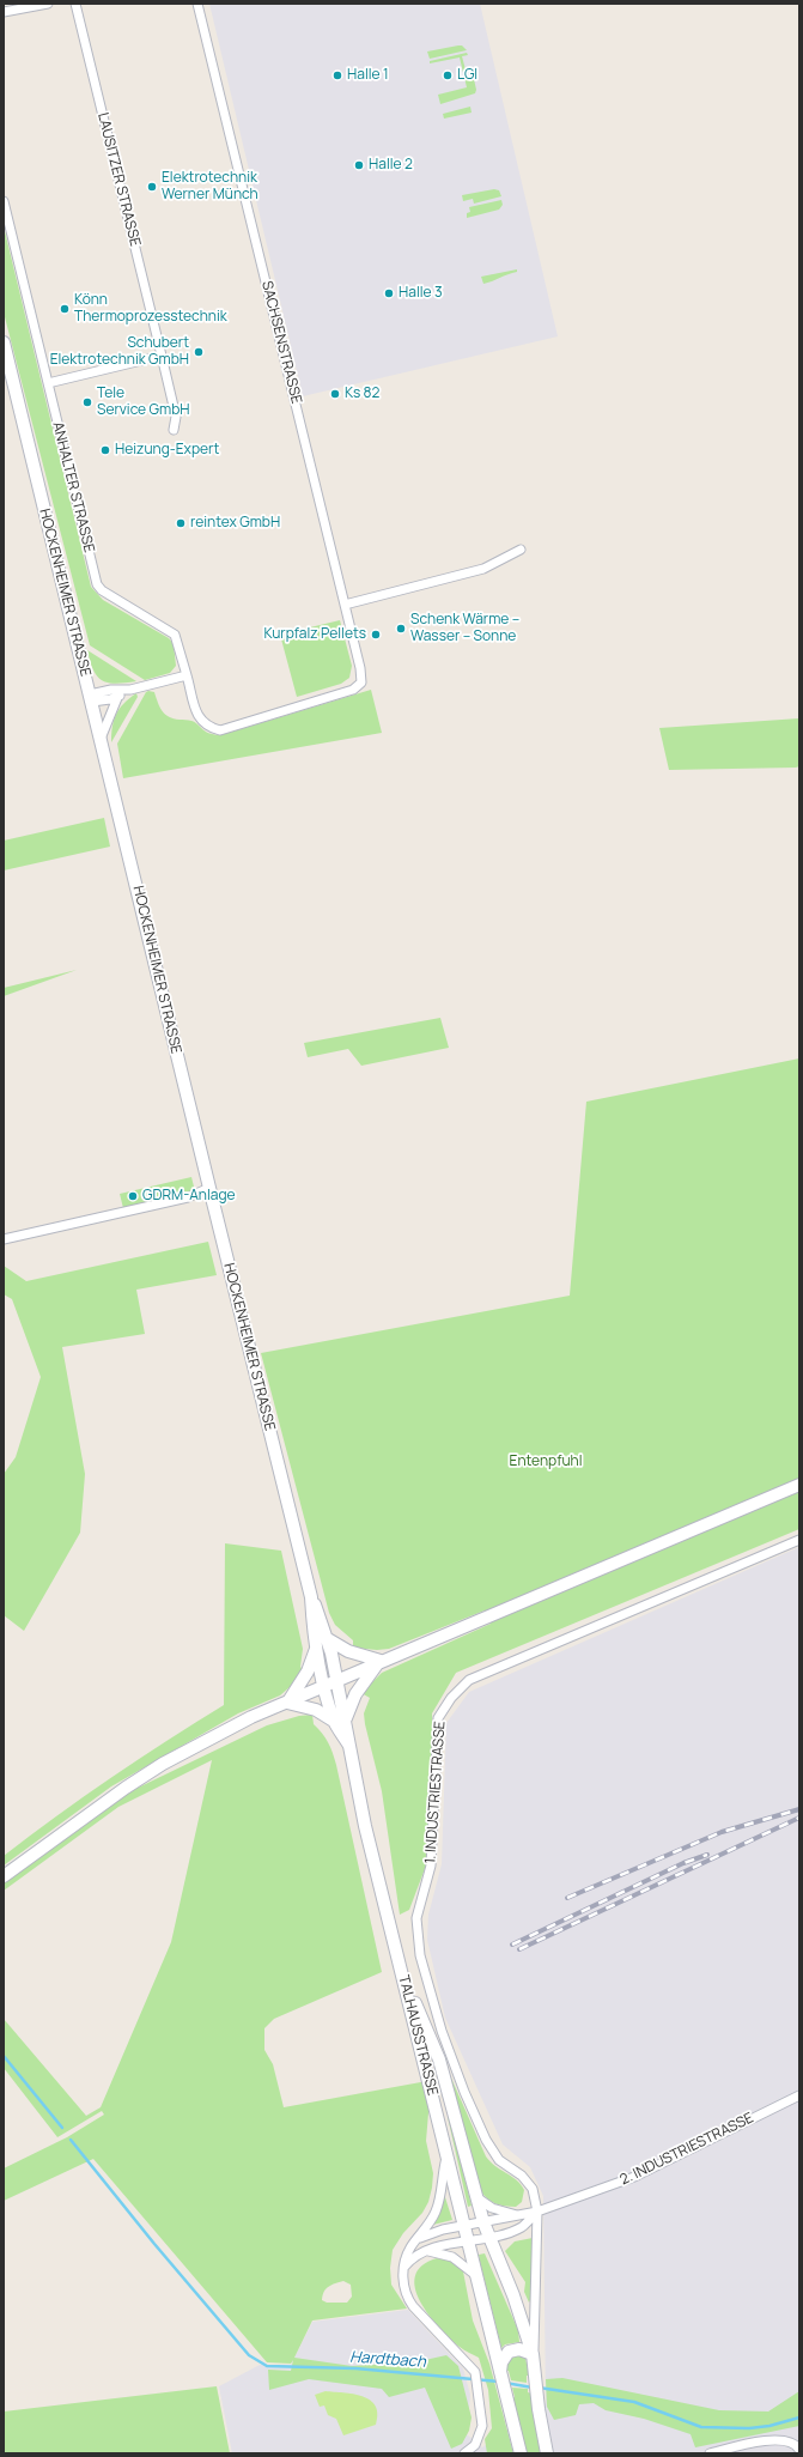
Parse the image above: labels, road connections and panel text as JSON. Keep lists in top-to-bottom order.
{
  "streets": {
    "main road": ["HOCKENHEIMER STRASSE", "TALHAUSSTRASSE"],
    "street": [
      "LAUSITZER STRASSE",
      "SACHSENSTRASSE",
      "ANHALTER STRASSE",
      "1. INDUSTRIESTRASSE",
      "2. INDUSTRIESTRASSE"
    ]
  },
  "crossings": [
    ["SACHSENSTRASSE", "ANHALTER STRASSE"],
    ["HOCKENHEIMER STRASSE", "TALHAUSSTRASSE"],
    ["1. INDUSTRIESTRASSE", "TALHAUSSTRASSE"],
    ["1. INDUSTRIESTRASSE", "2. INDUSTRIESTRASSE"],
    ["TALHAUSSTRASSE", "2. INDUSTRIESTRASSE"]
  ],
  "water": ["Hardtbach"],
  "parks": ["Entenpfuhl"],
  "places": [
    "Halle 1",
    "LGI",
    "Halle 2",
    "Elektrotechnik Werner Münch",
    "Halle 3",
    "Könn Thermoprozesstechnik",
    "Schubert Elektrotechnik GmbH",
    "Ks 82",
    "Tele Service GmbH",
    "Heizung-Expert",
    "reintex GmbH",
    "Schenk Wärme – Wasser – Sonne",
    "Kurpfalz Pellets",
    "GDRM-Anlage"
  ]
}
